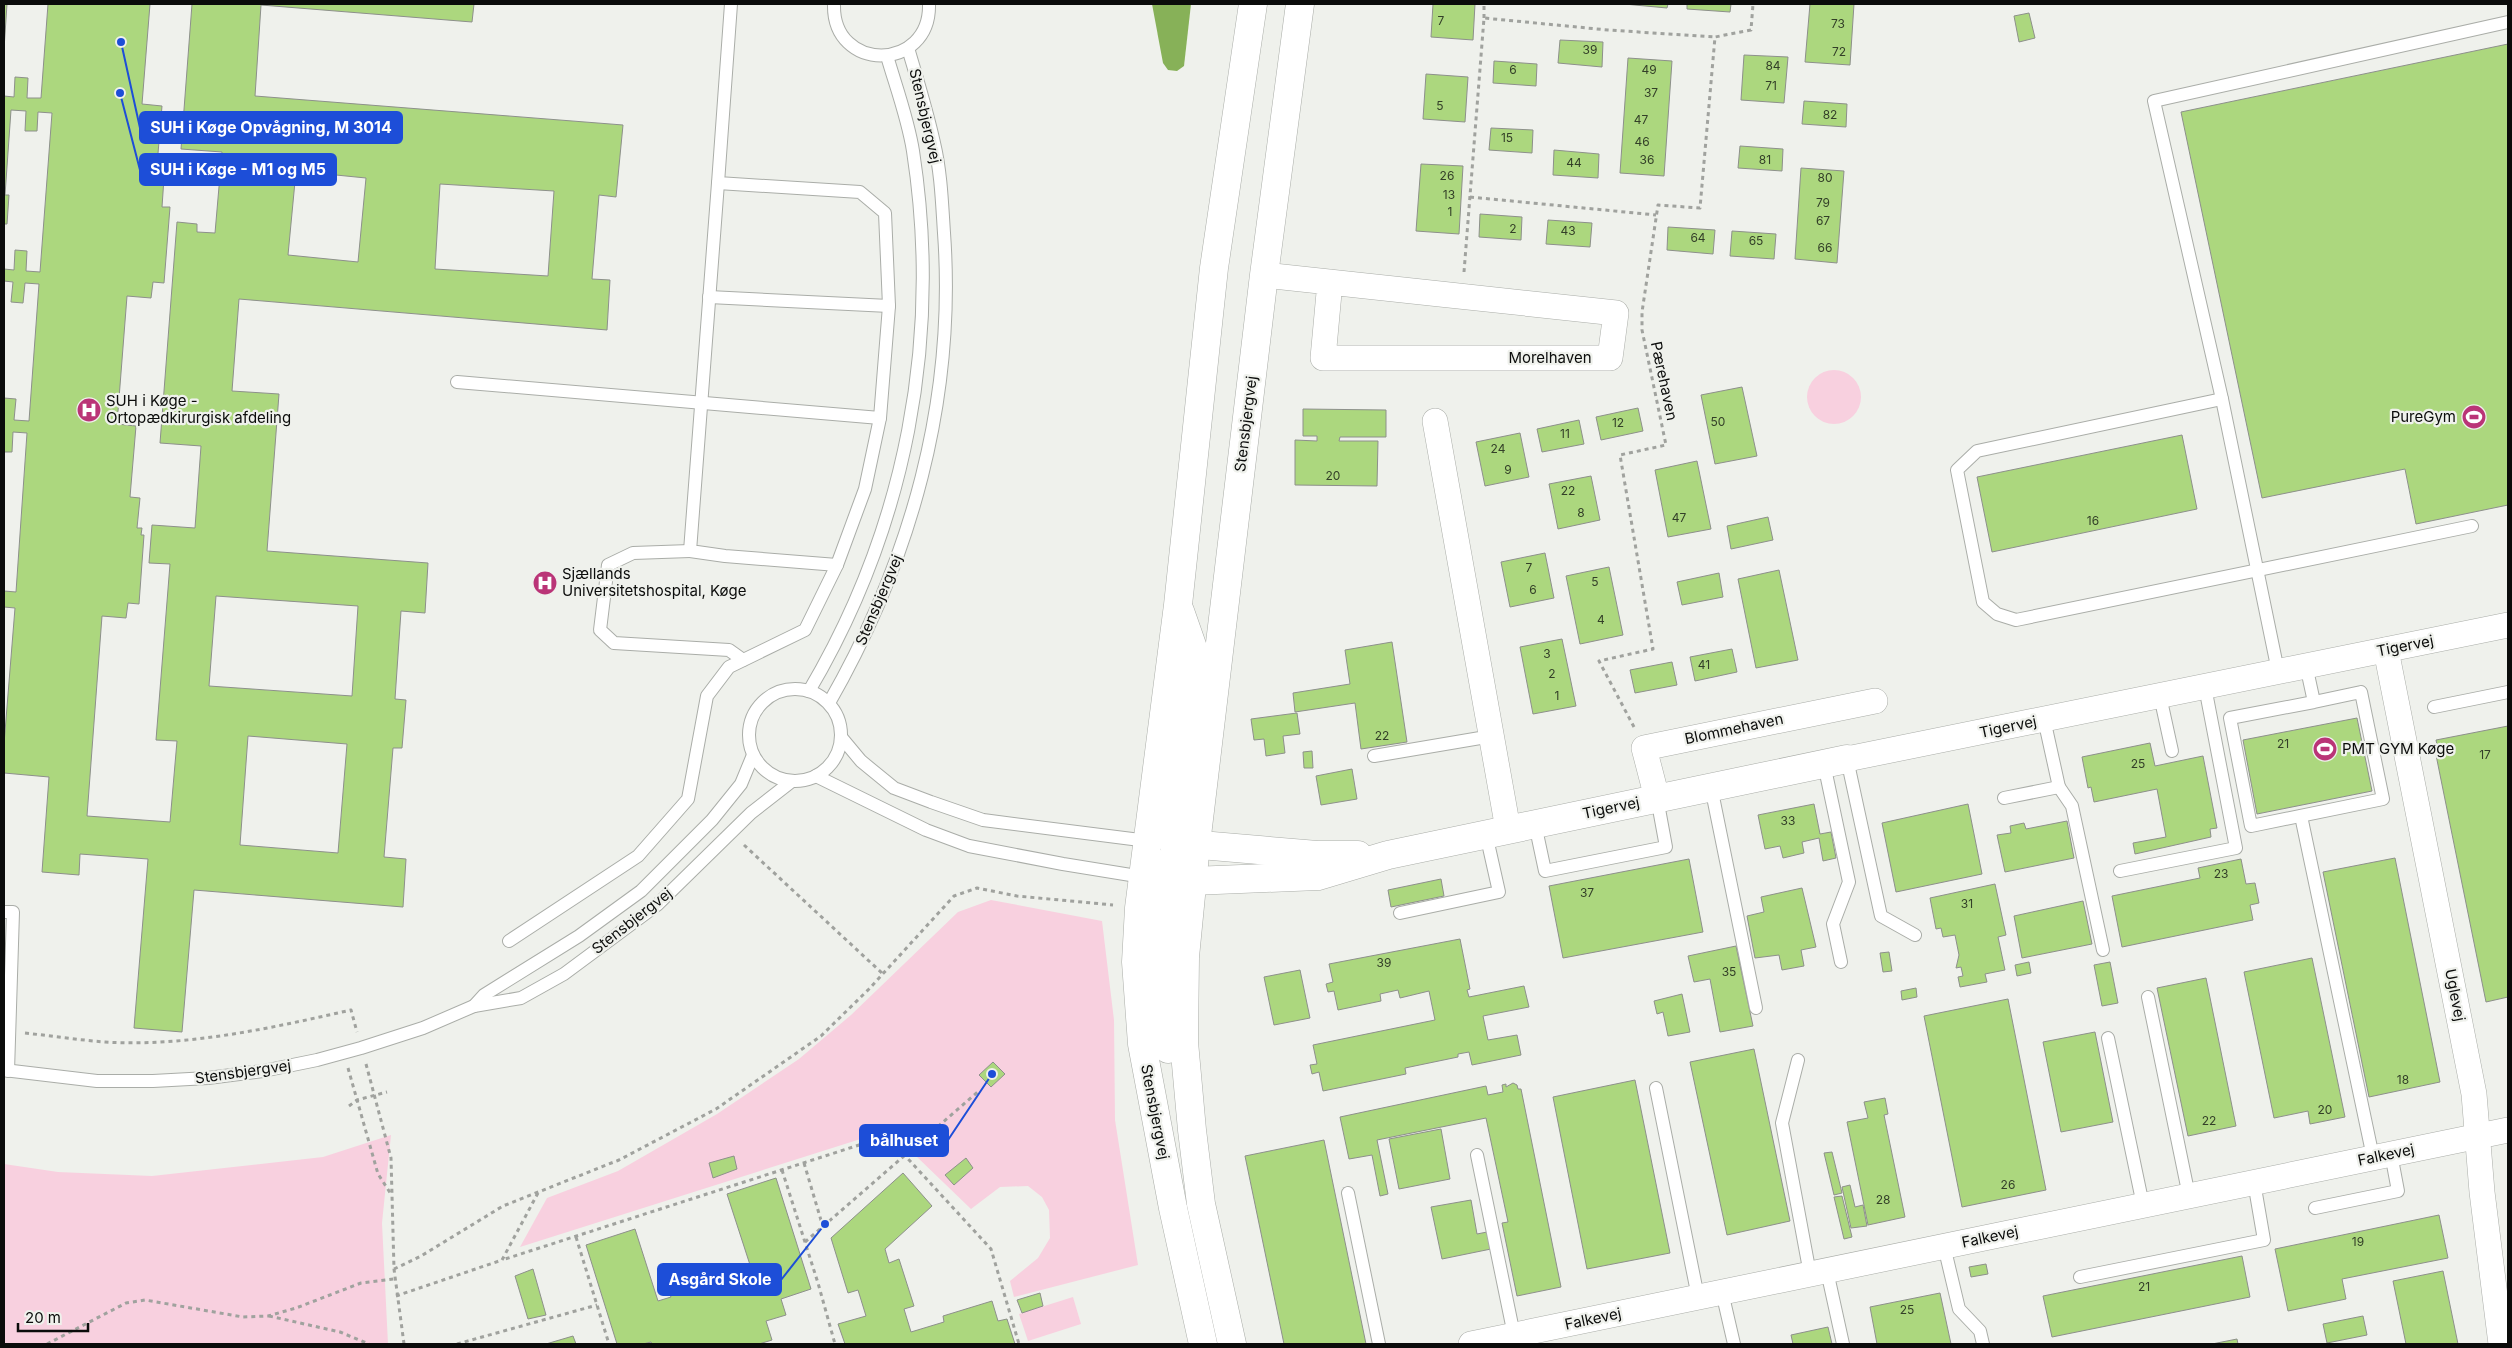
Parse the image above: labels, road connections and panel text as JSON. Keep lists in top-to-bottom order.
{
  "streets": {
    "street": [
      "Stensbjergvej",
      "Morelhaven",
      "Tigervej",
      "Blommehaven",
      "Uglevej",
      "Falkevej"
    ],
    "path": ["Pærehaven"]
  },
  "crossings": [
    ["Stensbjergvej", "Morelhaven"],
    ["Stensbjergvej", "Tigervej"],
    ["Pærehaven", "Blommehaven"],
    ["Tigervej", "Uglevej"],
    ["Uglevej", "Falkevej"]
  ],
  "places": {
    "other": [
      "SUH i Køge Opvågning, M 3014",
      "SUH i Køge - M1 og M5",
      "bålhuset",
      "Asgård Skole"
    ],
    "hospital": ["SUH i Køge - Ortopædkirurgisk afdeling", "Sjællands Universitetshospital, Køge"],
    "sports": ["PureGym", "PMT GYM Køge"]
  },
  "house_numbers": [
    "7",
    "73",
    "39",
    "72",
    "84",
    "6",
    "49",
    "71",
    "37",
    "5",
    "82",
    "47",
    "15",
    "46",
    "36",
    "81",
    "44",
    "26",
    "80",
    "13",
    "79",
    "1",
    "67",
    "2",
    "43",
    "64",
    "65",
    "66",
    "50",
    "12",
    "11",
    "24",
    "9",
    "20",
    "22",
    "8",
    "47",
    "16",
    "7",
    "5",
    "6",
    "4",
    "3",
    "41",
    "2",
    "1",
    "22",
    "21",
    "17",
    "25",
    "33",
    "23",
    "37",
    "31",
    "39",
    "35",
    "18",
    "20",
    "22",
    "26",
    "28",
    "19",
    "21",
    "25"
  ],
  "scale_bar": "20 m"
}
